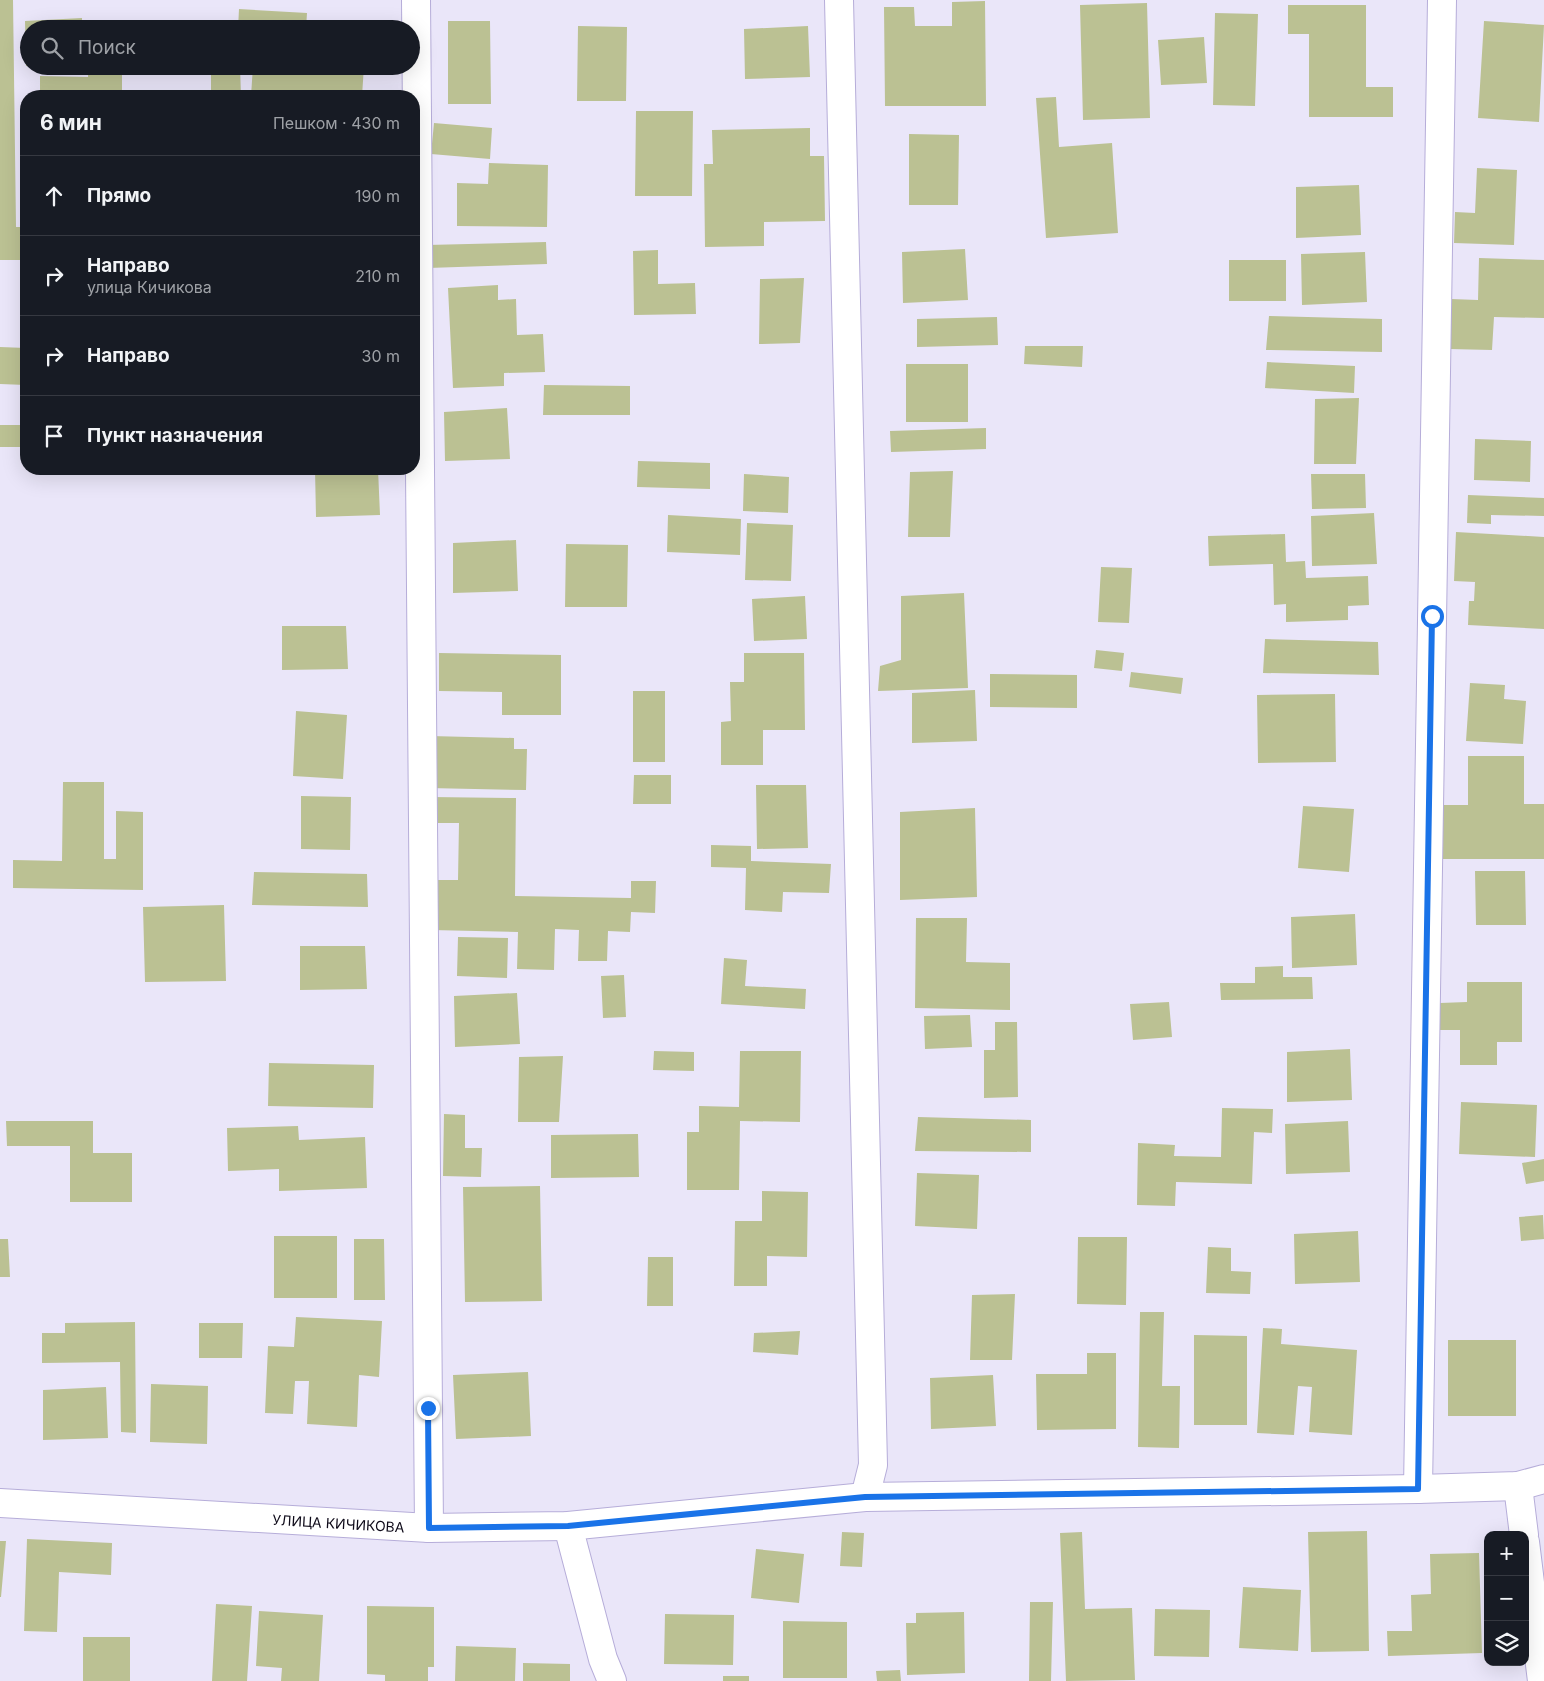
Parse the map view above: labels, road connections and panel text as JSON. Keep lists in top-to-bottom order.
{
  "streets": {
    "street": ["УЛИЦА КИЧИКОВА"]
  },
  "page": {
    "search": "Поиск",
    "heading": ["6 мин", "Пешком · 430 m"],
    "list": [
      ["Прямо", "190 m"],
      ["Направо", "улица Кичикова", "210 m"],
      ["Направо", "30 m"],
      "Пункт назначения"
    ],
    "map_buttons": ["+", "−"]
  }
}
